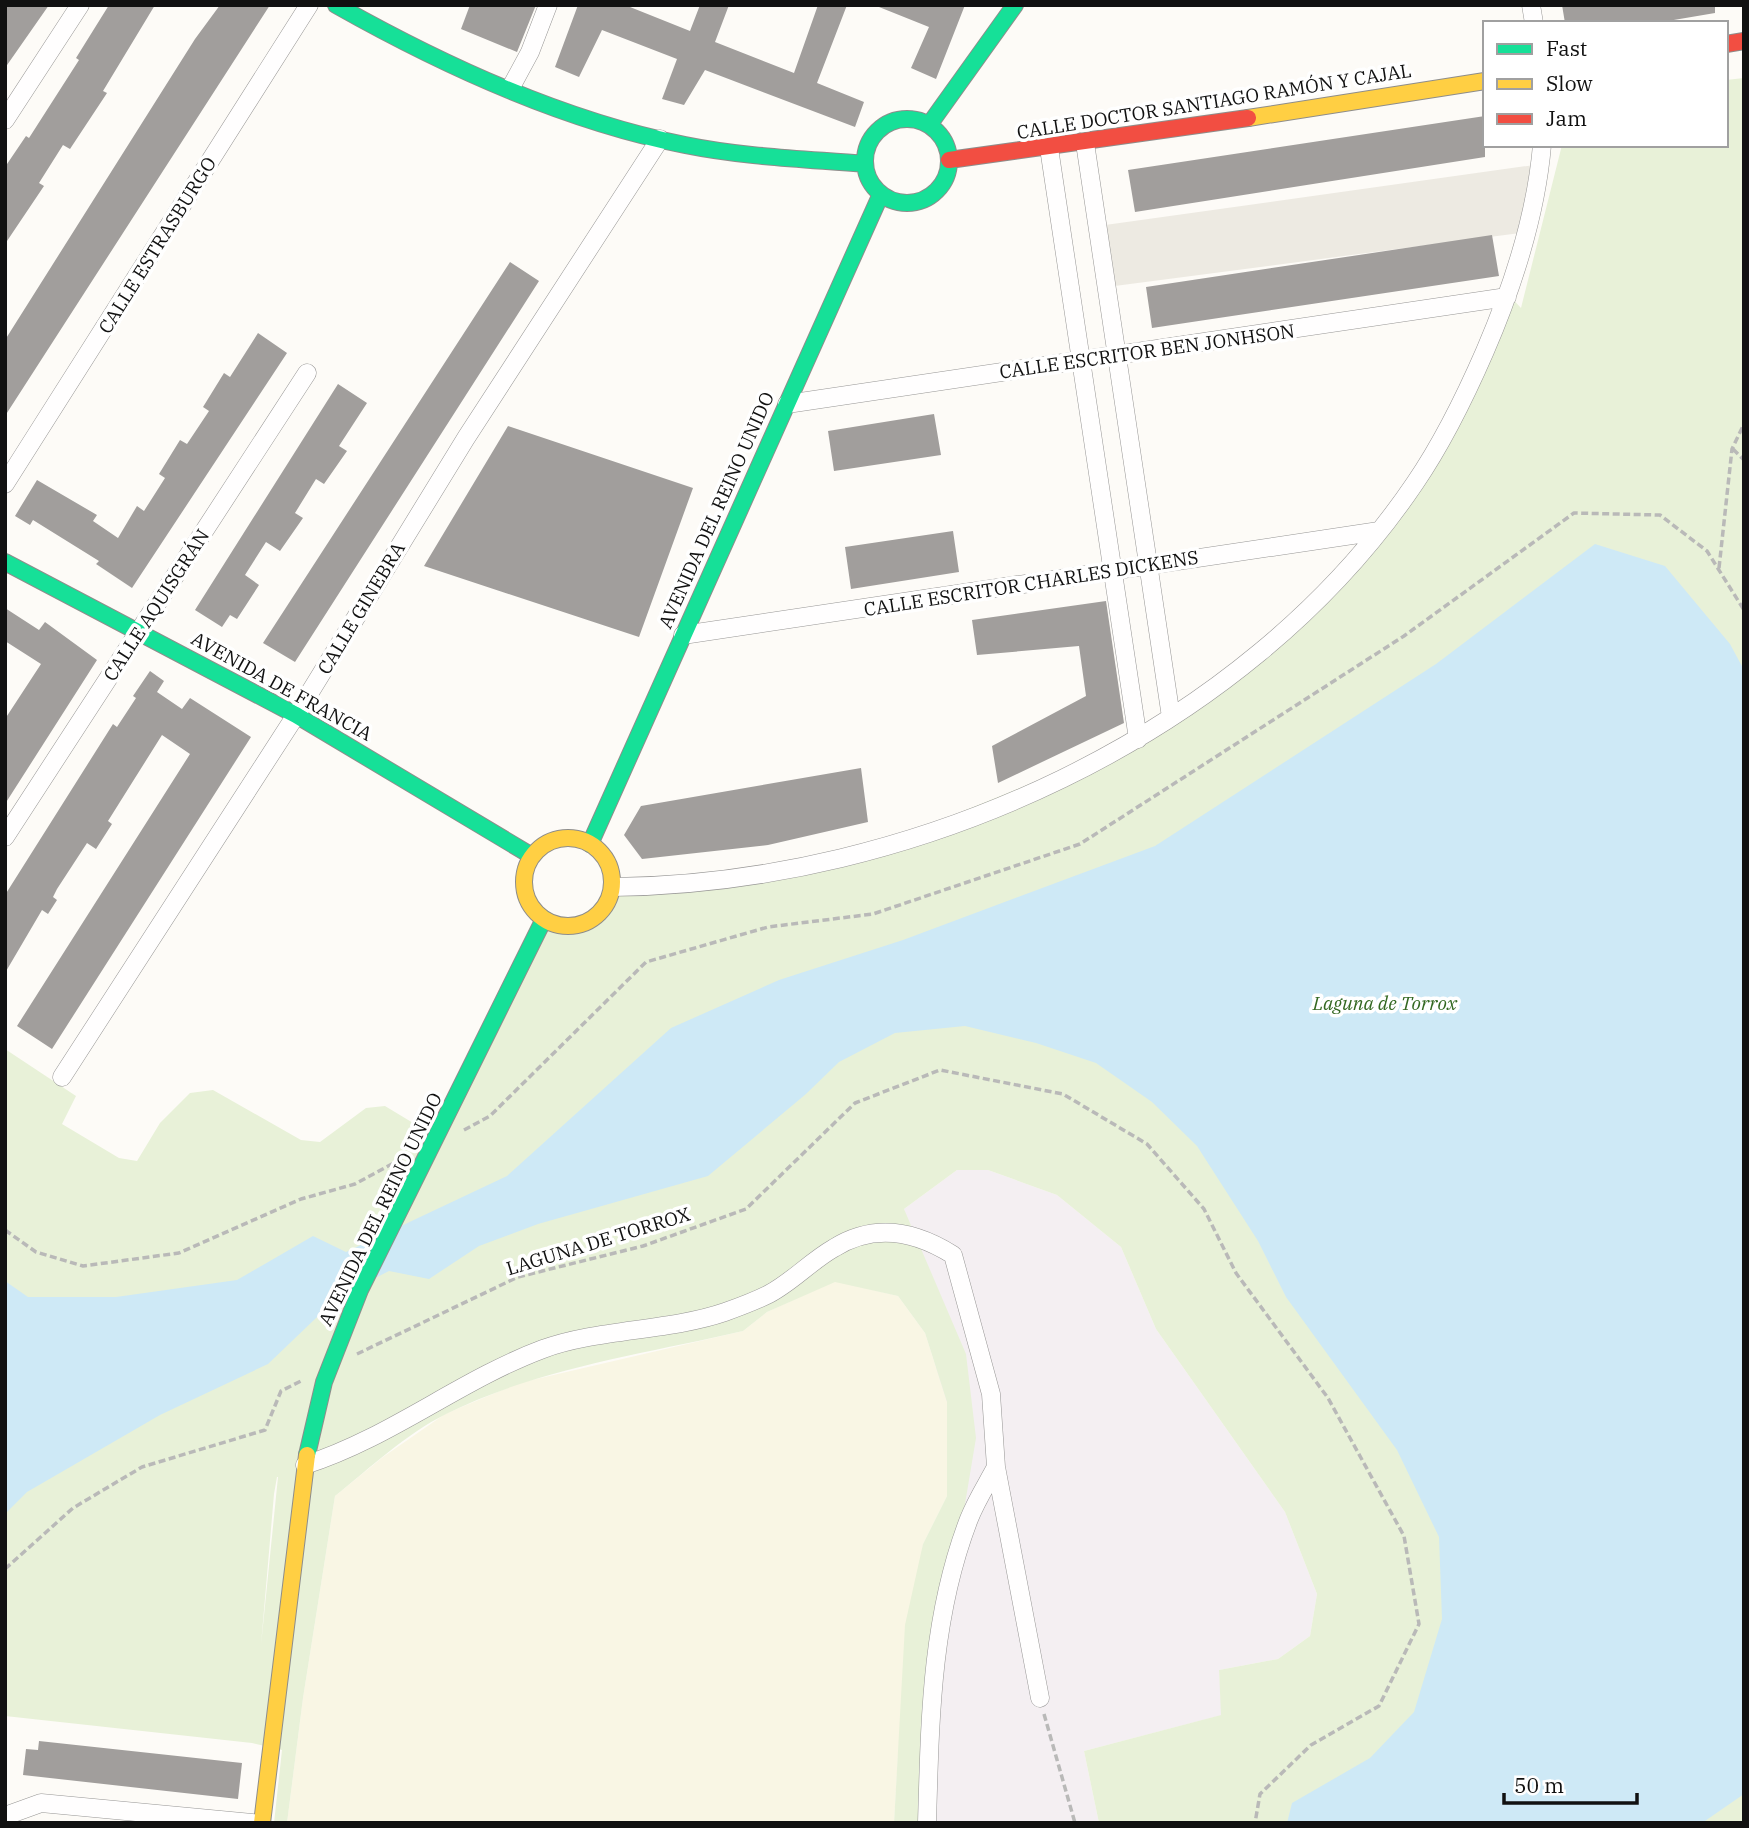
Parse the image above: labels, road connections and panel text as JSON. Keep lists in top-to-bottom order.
{
  "streets": {
    "street": [
      "CALLE DOCTOR SANTIAGO RAMÓN Y CAJAL",
      "CALLE ESTRASBURGO",
      "CALLE ESCRITOR BEN JONHSON",
      "AVENIDA DEL REINO UNIDO",
      "CALLE ESCRITOR CHARLES DICKENS",
      "CALLE AQUISGRÁN",
      "CALLE GINEBRA",
      "AVENIDA DE FRANCIA"
    ],
    "path": ["LAGUNA DE TORROX"]
  },
  "crossings": [
    ["CALLE DOCTOR SANTIAGO RAMÓN Y CAJAL", "AVENIDA DEL REINO UNIDO"],
    ["CALLE ESCRITOR BEN JONHSON", "AVENIDA DEL REINO UNIDO"],
    ["AVENIDA DEL REINO UNIDO", "CALLE ESCRITOR CHARLES DICKENS"],
    ["AVENIDA DEL REINO UNIDO", "AVENIDA DE FRANCIA"],
    ["AVENIDA DEL REINO UNIDO", "LAGUNA DE TORROX"],
    ["CALLE AQUISGRÁN", "AVENIDA DE FRANCIA"],
    ["CALLE GINEBRA", "AVENIDA DE FRANCIA"]
  ],
  "parks": ["Laguna de Torrox"],
  "legend": ["Fast", "Slow", "Jam"],
  "scale_bar": "50 m"
}
